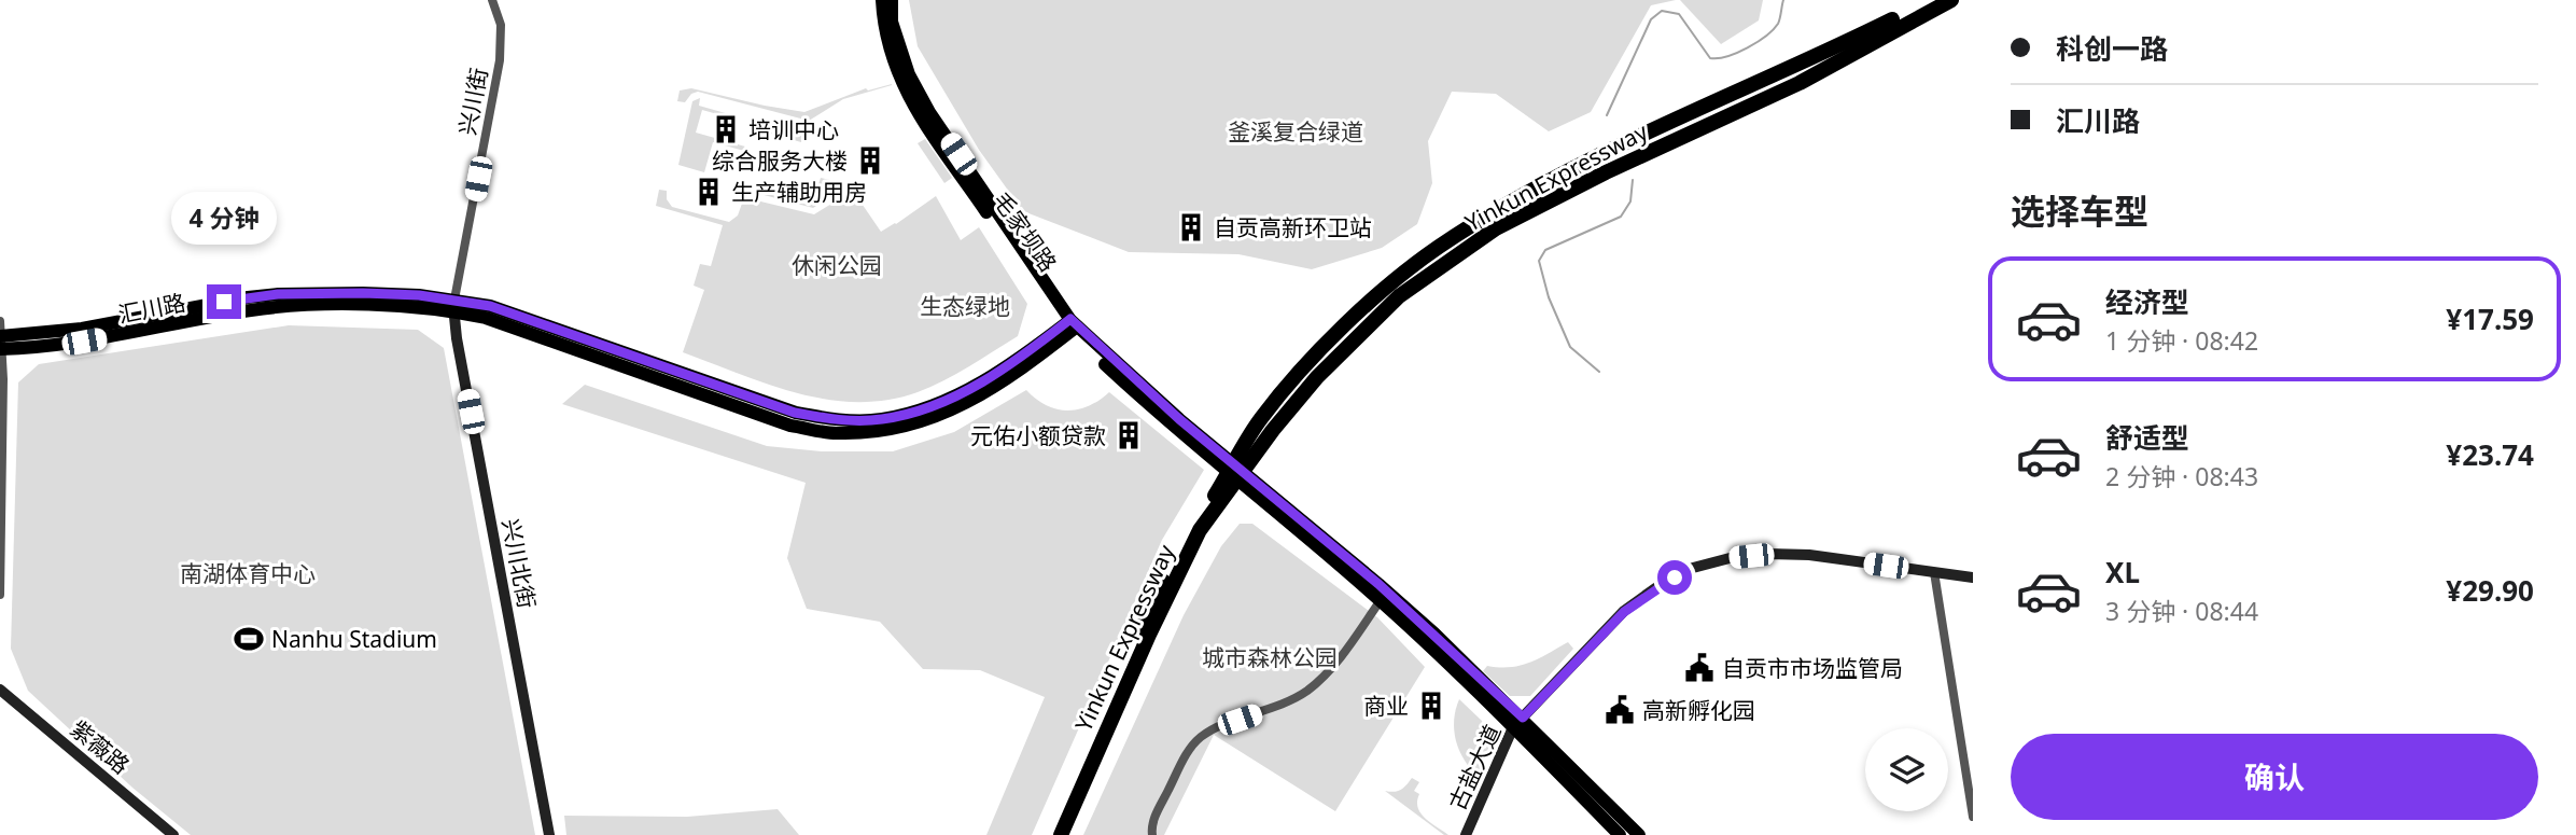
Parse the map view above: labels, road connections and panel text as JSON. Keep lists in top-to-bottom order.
{
  "streets": {
    "highway": ["Yinkun Expressway"],
    "main road": [
      "毛家坝路",
      "汇川路",
      "兴川北街",
      "紫薇路",
      "古盐大道"
    ],
    "street": ["兴川街"]
  },
  "crossings": [
    ["兴川街", "汇川路"],
    ["兴川街", "兴川北街"],
    ["毛家坝路", "汇川路"],
    ["汇川路", "兴川北街"]
  ],
  "parks": [
    "釜溪复合绿道",
    "休闲公园",
    "生态绿地",
    "南湖体育中心",
    "城市森林公园"
  ],
  "places": {
    "building": [
      "培训中心",
      "综合服务大楼",
      "生产辅助用房",
      "自贡高新环卫站",
      "元佑小额贷款",
      "商业"
    ],
    "sports": ["Nanhu Stadium"],
    "public building": ["自贡市市场监管局", "高新孵化园"]
  },
  "page": {
    "banner": ["科创一路", "汇川路"],
    "heading": "选择车型",
    "bubble": "4 分钟",
    "list": [
      {
        "name": "经济型",
        "note": "1 分钟 · 08:42",
        "value": "¥17.59"
      },
      {
        "name": "舒适型",
        "note": "2 分钟 · 08:43",
        "value": "¥23.74"
      },
      {
        "name": "XL",
        "note": "3 分钟 · 08:44",
        "value": "¥29.90"
      }
    ],
    "buttons": "确认"
  }
}
